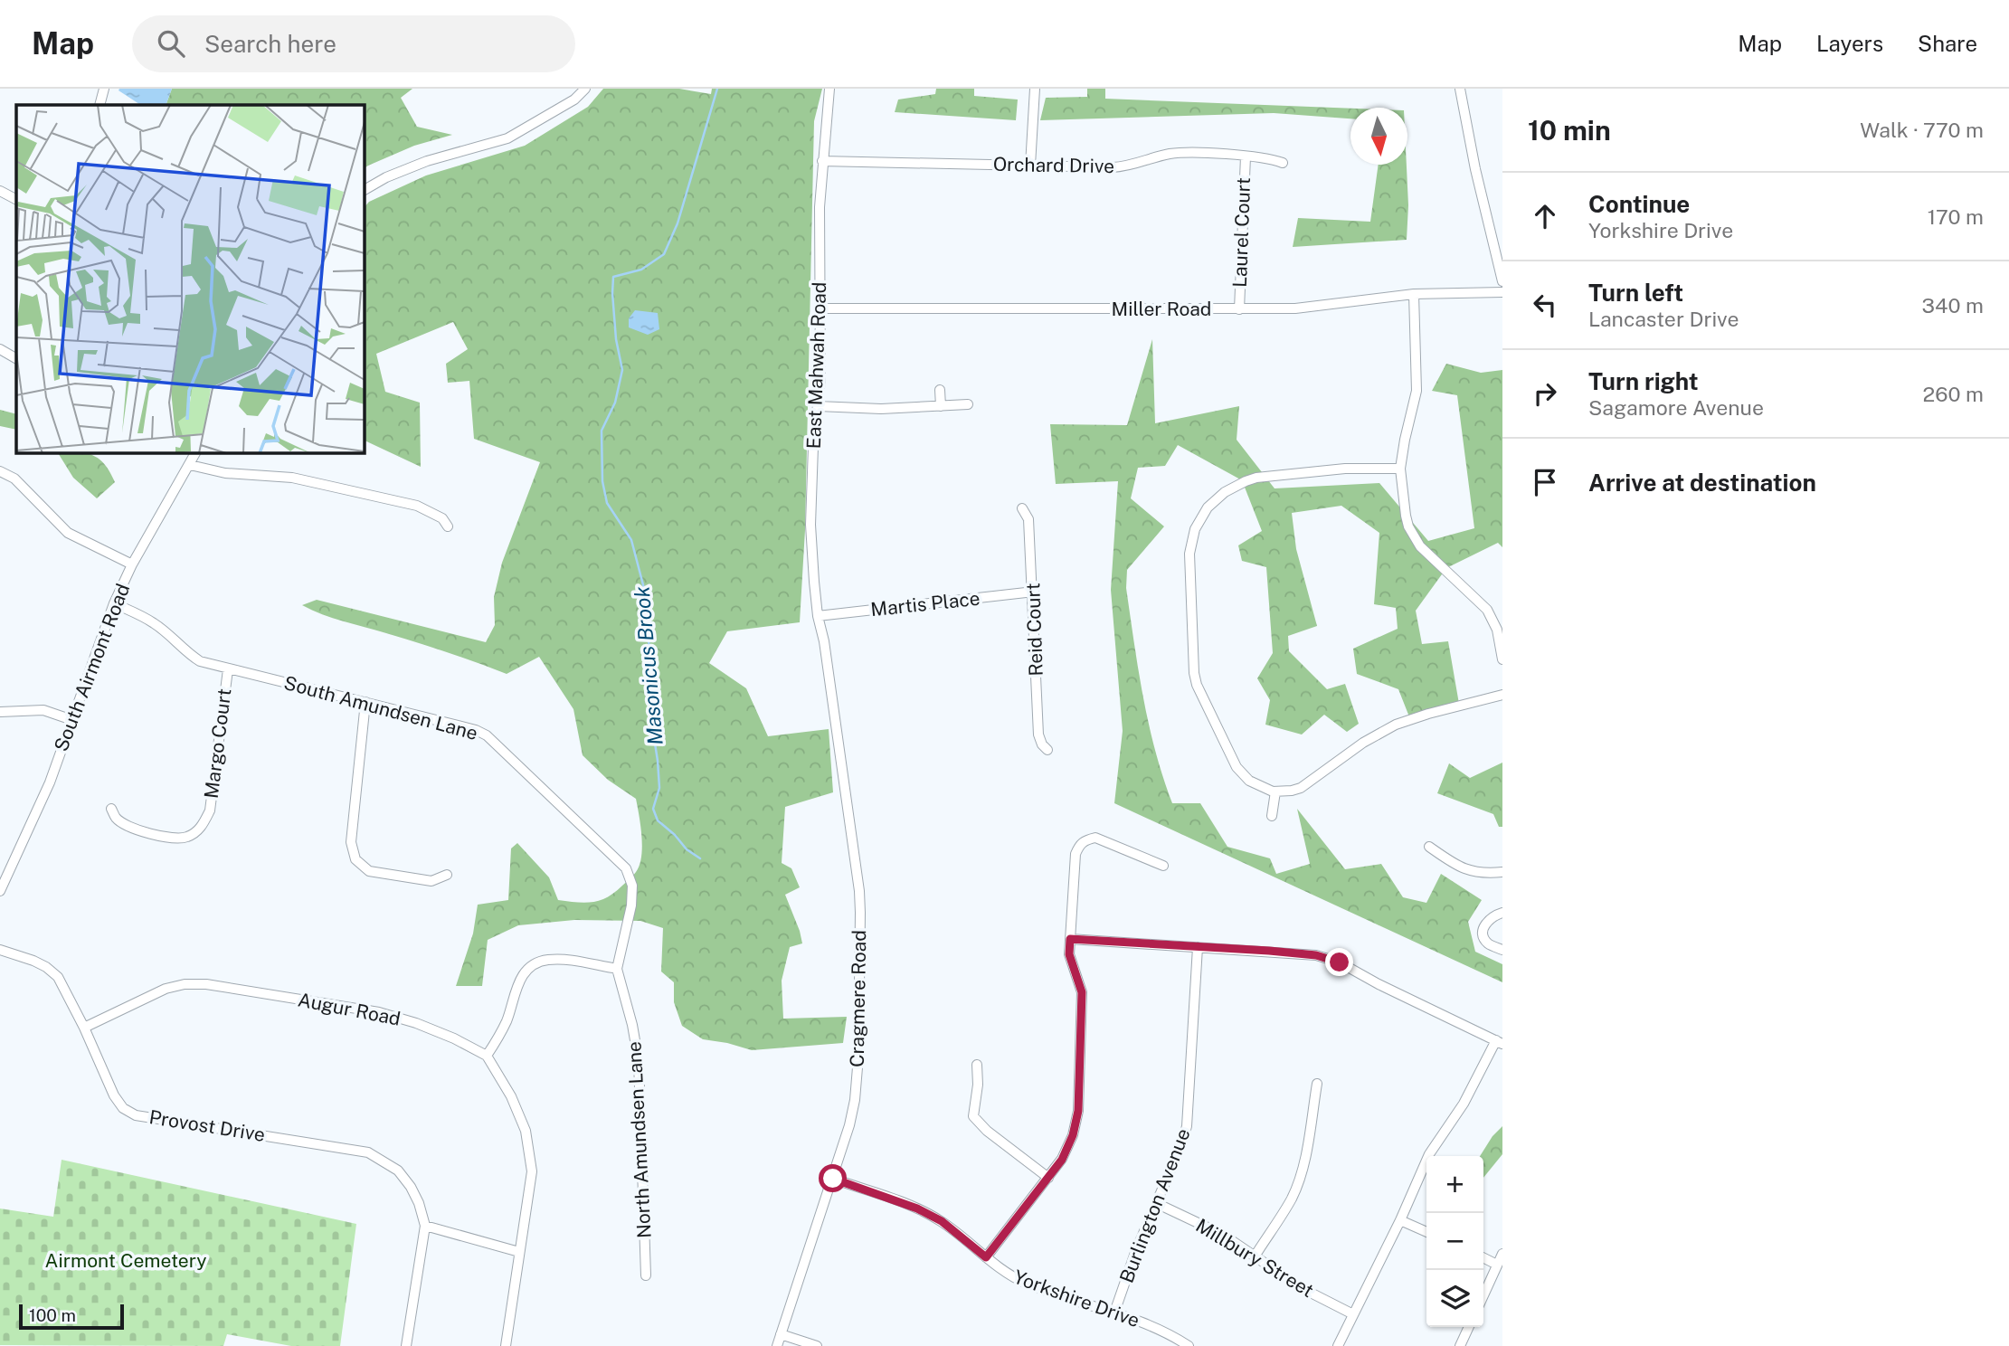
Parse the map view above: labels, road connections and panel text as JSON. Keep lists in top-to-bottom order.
{
  "streets": {
    "street": [
      "Orchard Drive",
      "Laurel Court",
      "Miller Road",
      "East Mahwah Road",
      "Martis Place",
      "Reid Court",
      "South Airmont Road",
      "South Amundsen Lane",
      "Margo Court",
      "Cragmere Road",
      "Augur Road",
      "Provost Drive",
      "North Amundsen Lane",
      "Burlington Avenue",
      "Millbury Street",
      "Yorkshire Drive"
    ]
  },
  "crossings": [
    ["Orchard Drive", "Laurel Court"],
    ["Orchard Drive", "East Mahwah Road"],
    ["Laurel Court", "Miller Road"],
    ["Miller Road", "East Mahwah Road"],
    ["East Mahwah Road", "Martis Place"],
    ["East Mahwah Road", "Cragmere Road"],
    ["Martis Place", "Reid Court"],
    ["South Airmont Road", "South Amundsen Lane"],
    ["South Amundsen Lane", "Margo Court"],
    ["South Amundsen Lane", "North Amundsen Lane"],
    ["Cragmere Road", "Yorkshire Drive"],
    ["Augur Road", "Provost Drive"],
    ["Burlington Avenue", "Millbury Street"],
    ["Burlington Avenue", "Yorkshire Drive"]
  ],
  "water": ["Masonicus Brook"],
  "parks": ["Airmont Cemetery"],
  "scale_bar": "100 m",
  "north": "bottom",
  "page": {
    "header": "Map",
    "search": "Search here",
    "nav": ["Map", "Layers", "Share"],
    "heading": ["10 min", "Walk · 770 m"],
    "list": [
      ["Continue", "Yorkshire Drive", "170 m"],
      ["Turn left", "Lancaster Drive", "340 m"],
      ["Turn right", "Sagamore Avenue", "260 m"],
      "Arrive at destination"
    ],
    "map_buttons": ["+", "−"],
    "scale": "100 m"
  }
}
